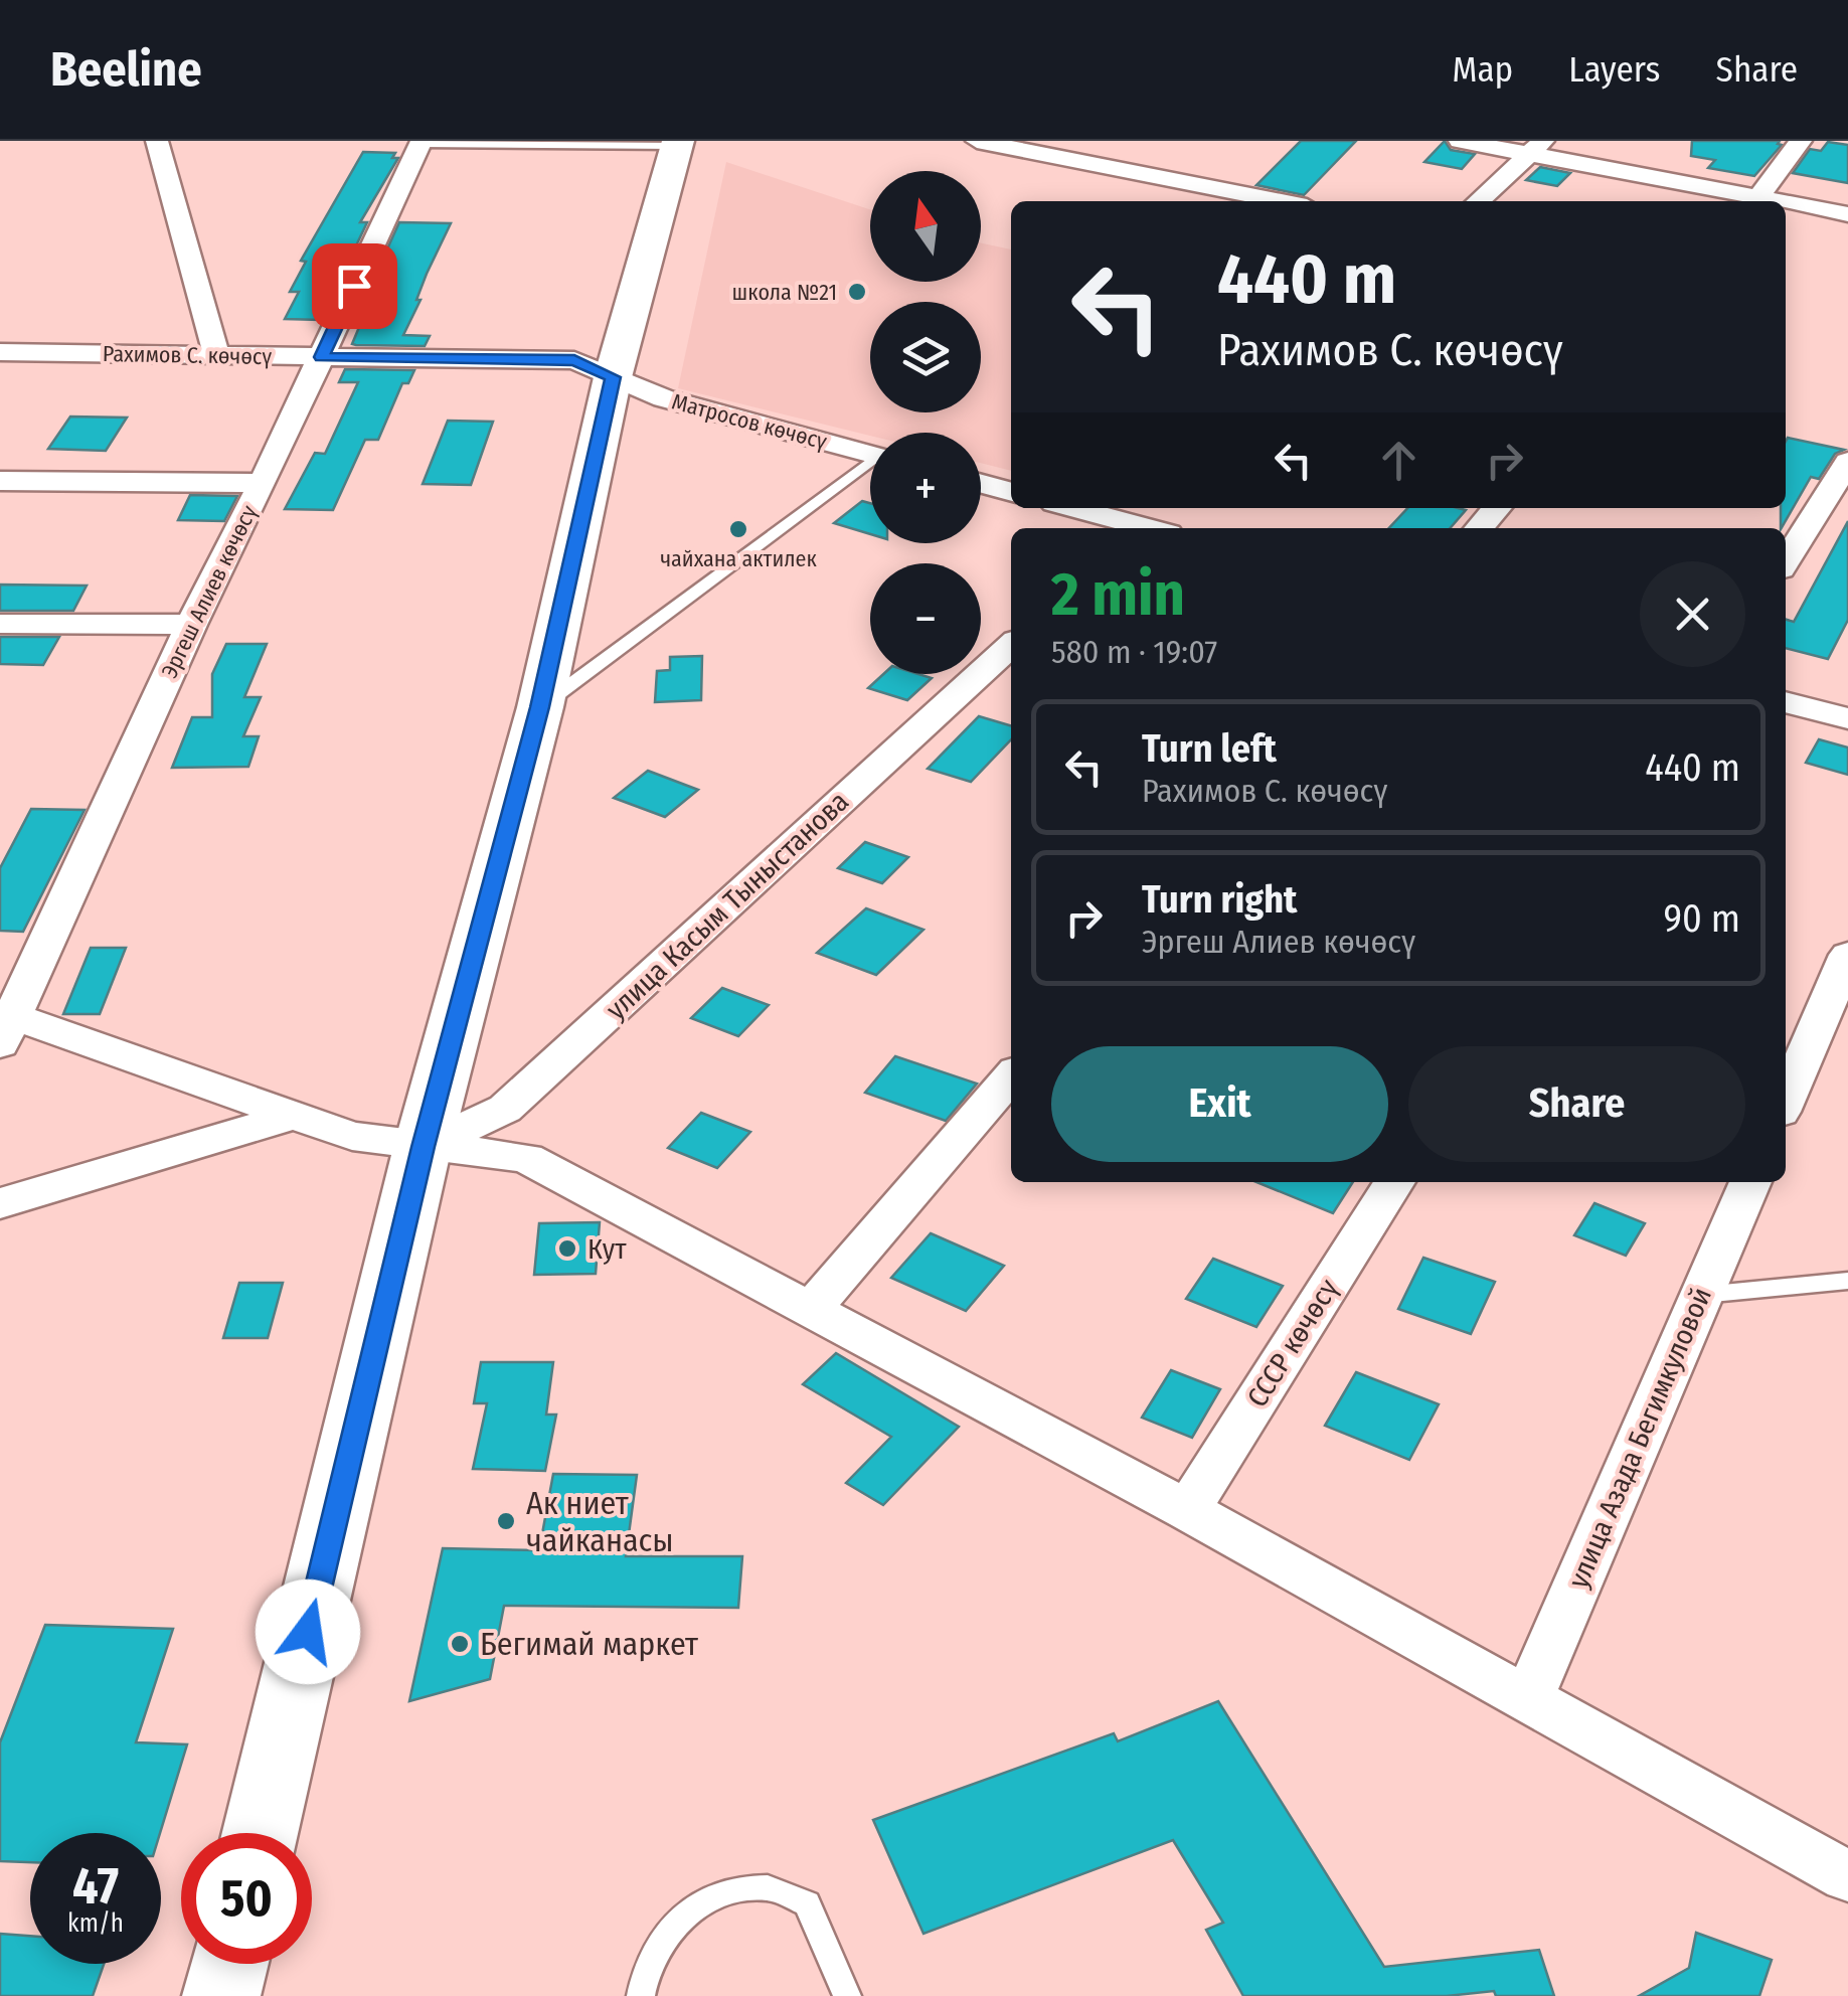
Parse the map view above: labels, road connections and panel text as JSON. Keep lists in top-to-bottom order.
{
  "streets": {
    "street": [
      "Рахимов С. көчөсү",
      "Матросов көчөсү",
      "Эргеш Алиев көчөсү",
      "улица Касым Тыныстанова",
      "СССР көчөсү",
      "улица Азада Бегимкуловой"
    ]
  },
  "crossings": [
    ["Рахимов С. көчөсү", "Матросов көчөсү"],
    ["Рахимов С. көчөсү", "Эргеш Алиев көчөсү"]
  ],
  "places": [
    "школа №21",
    "чайхана актилек",
    "Кут",
    "Ак ниет чайканасы",
    "Бегимай маркет"
  ],
  "north": "top",
  "page": {
    "header": "Beeline",
    "nav": ["Map", "Layers", "Share"],
    "map_buttons": ["+", "−"],
    "turn": ["440 m", "Рахимов С. көчөсү"],
    "heading": ["2 min", "580 m · 19:07"],
    "list": [
      {
        "name": "Turn left",
        "note": "Рахимов С. көчөсү",
        "value": "440 m"
      },
      {
        "name": "Turn right",
        "note": "Эргеш Алиев көчөсү",
        "value": "90 m"
      }
    ],
    "buttons": ["Exit", "Share"],
    "speed": "47 km/h",
    "limit": "50"
  }
}
